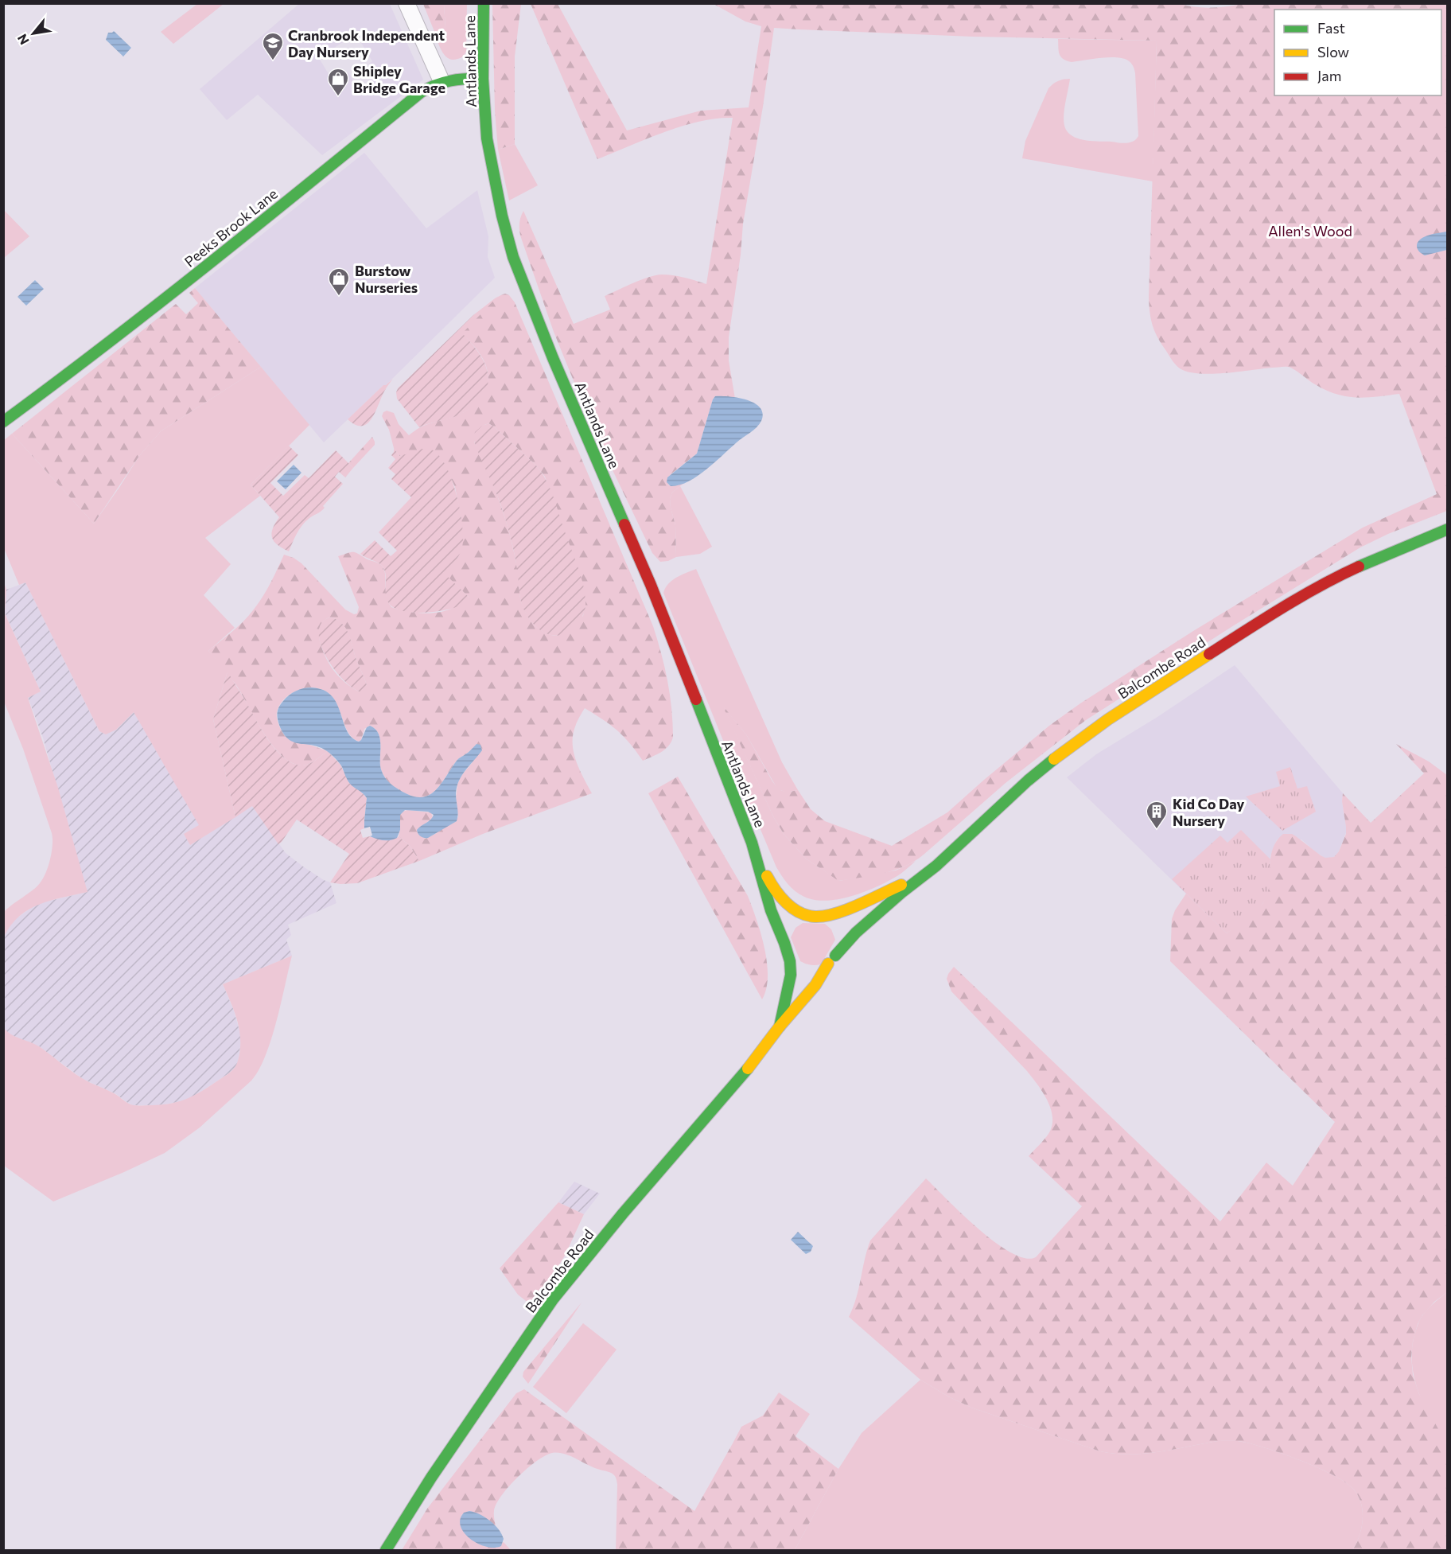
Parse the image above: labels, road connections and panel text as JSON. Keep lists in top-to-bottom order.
{
  "streets": {
    "main road": ["Antlands Lane", "Peeks Brook Lane", "Balcombe Road"]
  },
  "crossings": [
    ["Antlands Lane", "Peeks Brook Lane"],
    ["Antlands Lane", "Balcombe Road"]
  ],
  "parks": ["Allen's Wood"],
  "places": {
    "school or university": ["Cranbrook Independent Day Nursery"],
    "shop": ["Shipley Bridge Garage", "Burstow Nurseries"],
    "building": ["Kid Co Day Nursery"]
  },
  "legend": ["Fast", "Slow", "Jam"],
  "north": "bottom left"
}
